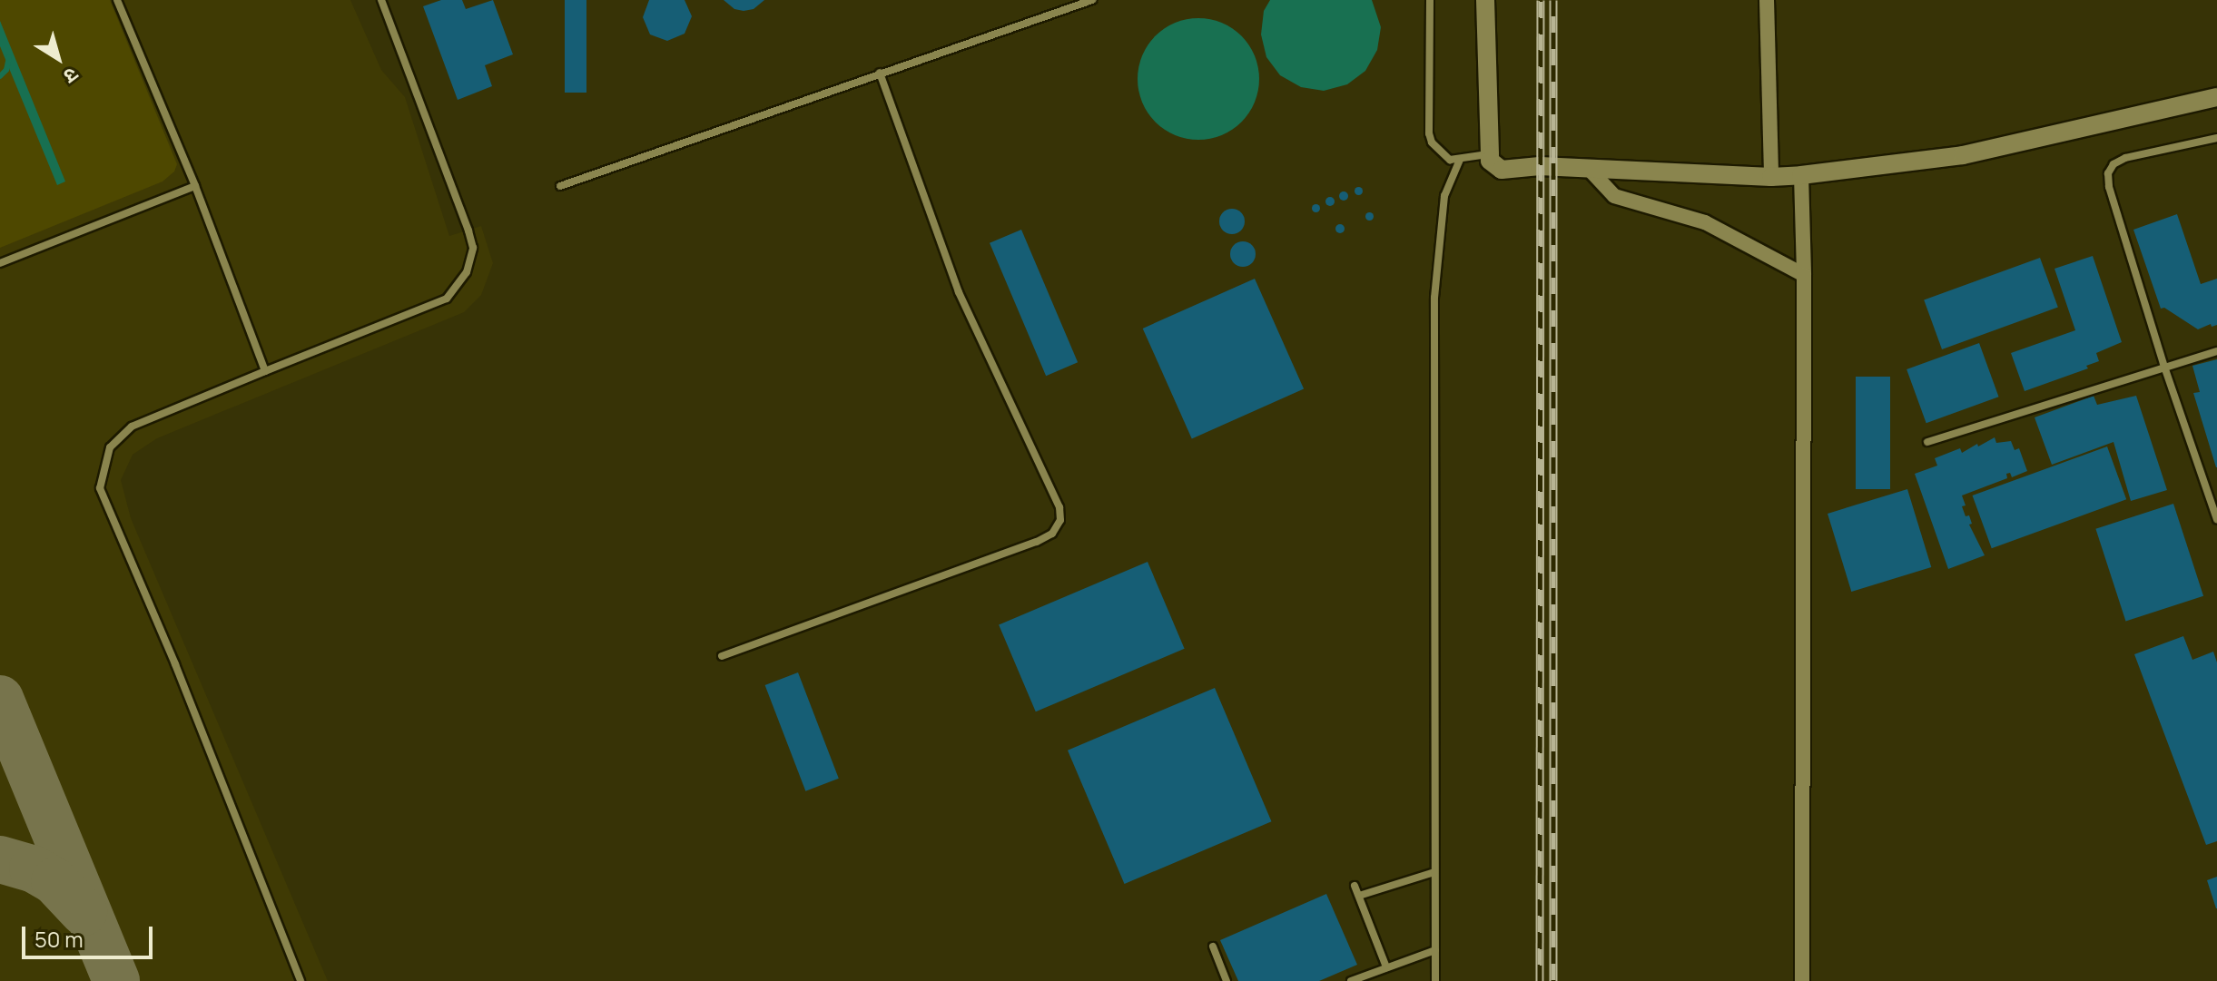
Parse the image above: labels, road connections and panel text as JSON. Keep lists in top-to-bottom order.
{
  "scale_bar": "50 m",
  "north": "bottom right"
}
